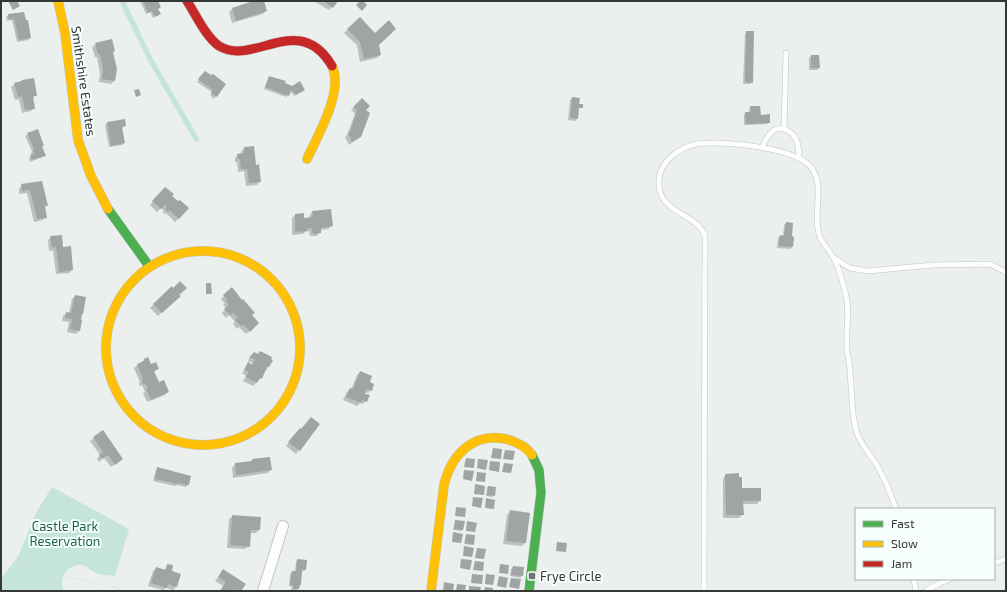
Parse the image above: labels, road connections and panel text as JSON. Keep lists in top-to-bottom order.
{
  "streets": {
    "street": ["Smithshire Estates"]
  },
  "parks": ["Castle Park Reservation"],
  "places": {
    "transit": ["Frye Circle"]
  },
  "legend": ["Fast", "Slow", "Jam"]
}
